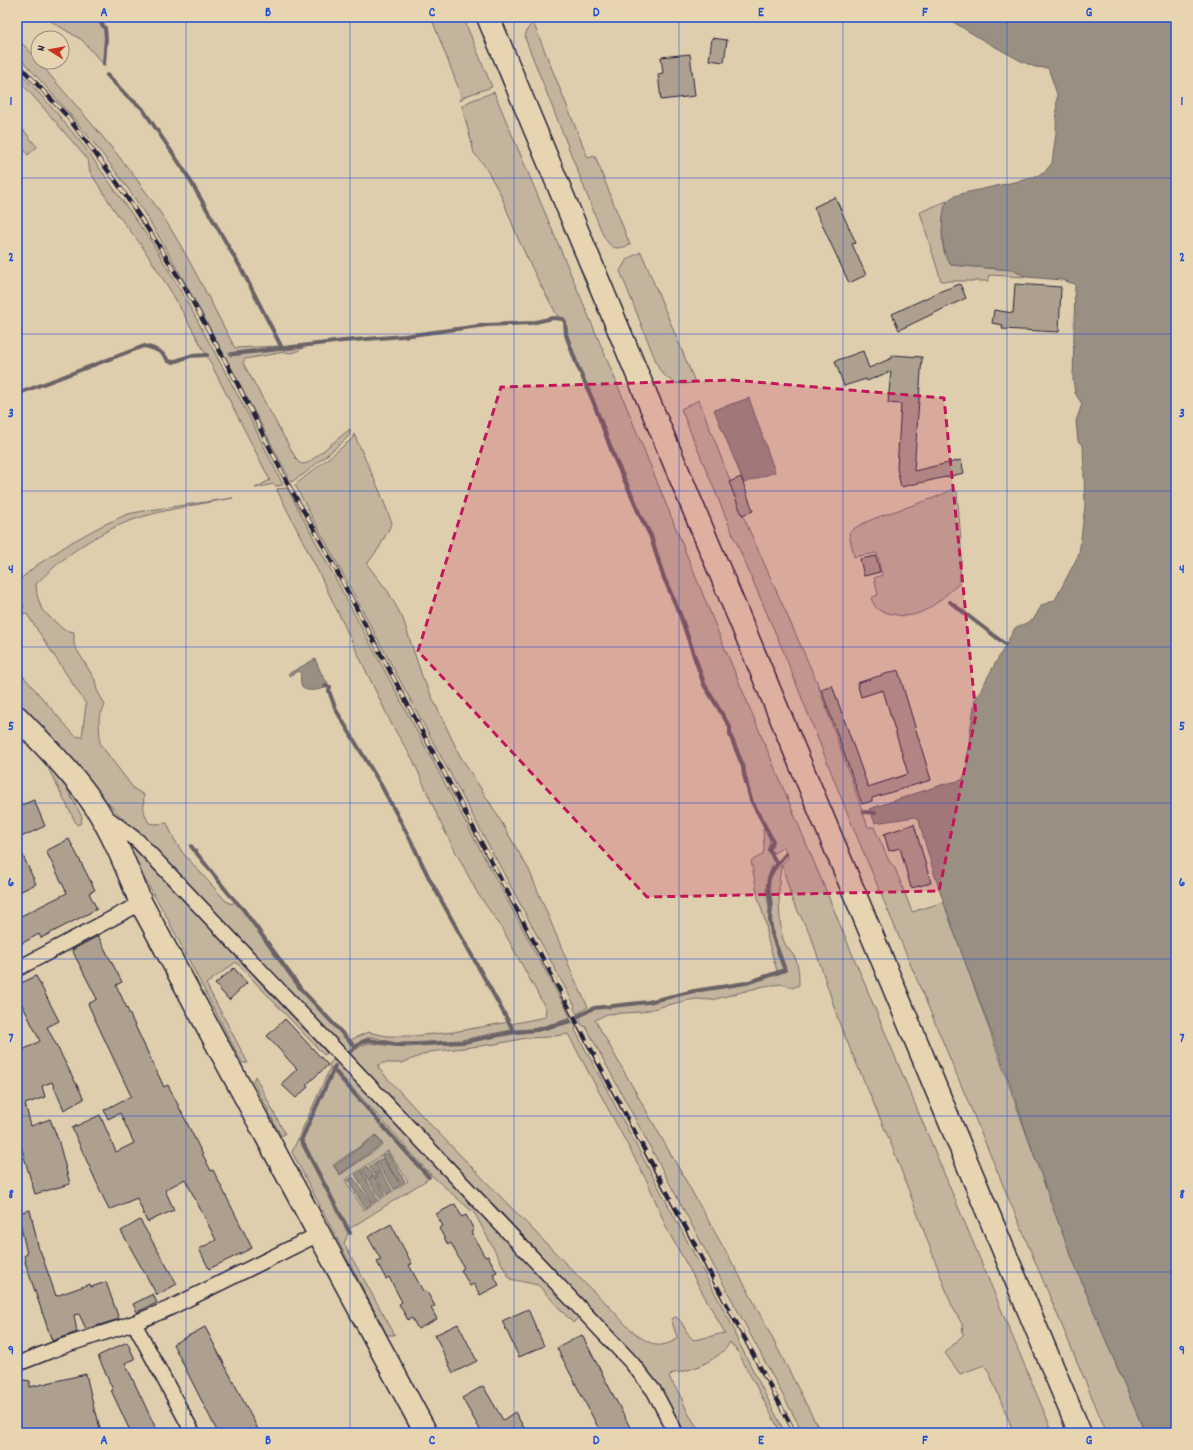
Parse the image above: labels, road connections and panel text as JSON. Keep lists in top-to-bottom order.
{
  "north": "left",
  "grid": {
    "columns": [
      "A",
      "B",
      "C",
      "D",
      "E",
      "F",
      "G"
    ],
    "rows": [
      "1",
      "2",
      "3",
      "4",
      "5",
      "6",
      "7",
      "8",
      "9"
    ]
  }
}
